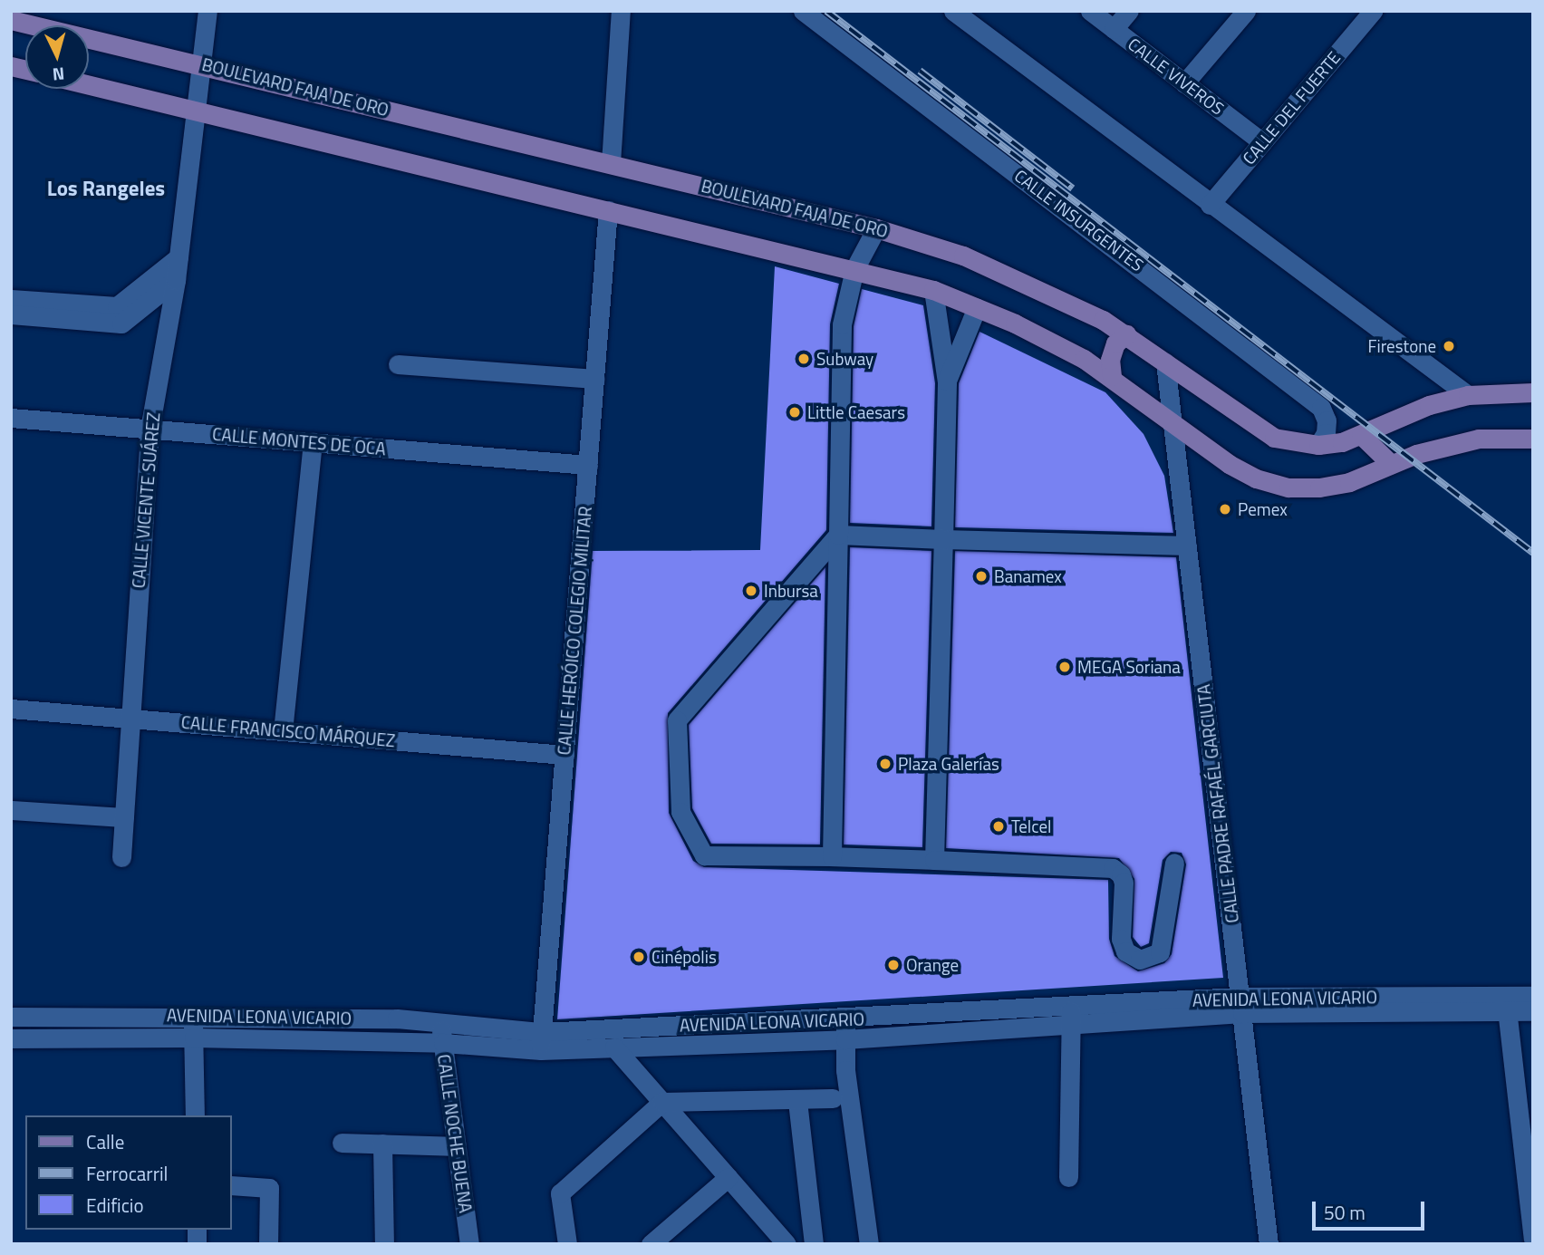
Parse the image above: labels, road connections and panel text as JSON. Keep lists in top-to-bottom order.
{
  "streets": {
    "main road": ["BOULEVARD FAJA DE ORO"],
    "street": [
      "CALLE VIVEROS",
      "CALLE DEL FUERTE",
      "CALLE INSURGENTES",
      "CALLE MONTES DE OCA",
      "CALLE VICENTE SUÁREZ",
      "CALLE HERÓICO COLEGIO MILITAR",
      "CALLE FRANCISCO MÁRQUEZ",
      "CALLE PADRE RAFAÉL GARCIUTA",
      "AVENIDA LEONA VICARIO",
      "CALLE NOCHE BUENA"
    ]
  },
  "crossings": [
    ["CALLE VIVEROS", "CALLE DEL FUERTE"],
    ["BOULEVARD FAJA DE ORO", "CALLE INSURGENTES"],
    ["BOULEVARD FAJA DE ORO", "CALLE VICENTE SUÁREZ"],
    ["BOULEVARD FAJA DE ORO", "CALLE PADRE RAFAÉL GARCIUTA"],
    ["CALLE MONTES DE OCA", "CALLE VICENTE SUÁREZ"],
    ["CALLE MONTES DE OCA", "CALLE HERÓICO COLEGIO MILITAR"],
    ["CALLE VICENTE SUÁREZ", "CALLE FRANCISCO MÁRQUEZ"],
    ["CALLE HERÓICO COLEGIO MILITAR", "CALLE FRANCISCO MÁRQUEZ"],
    ["CALLE HERÓICO COLEGIO MILITAR", "AVENIDA LEONA VICARIO"],
    ["CALLE PADRE RAFAÉL GARCIUTA", "AVENIDA LEONA VICARIO"],
    ["AVENIDA LEONA VICARIO", "CALLE NOCHE BUENA"]
  ],
  "districts": ["Los Rangeles"],
  "places": [
    "Firestone",
    "Subway",
    "Little Caesars",
    "Pemex",
    "Banamex",
    "Inbursa",
    "MEGA Soriana",
    "Plaza Galerías",
    "Telcel",
    "Cinépolis",
    "Orange"
  ],
  "legend": ["Calle", "Ferrocarril", "Edificio"],
  "scale_bar": "50 m",
  "north": "bottom"
}
